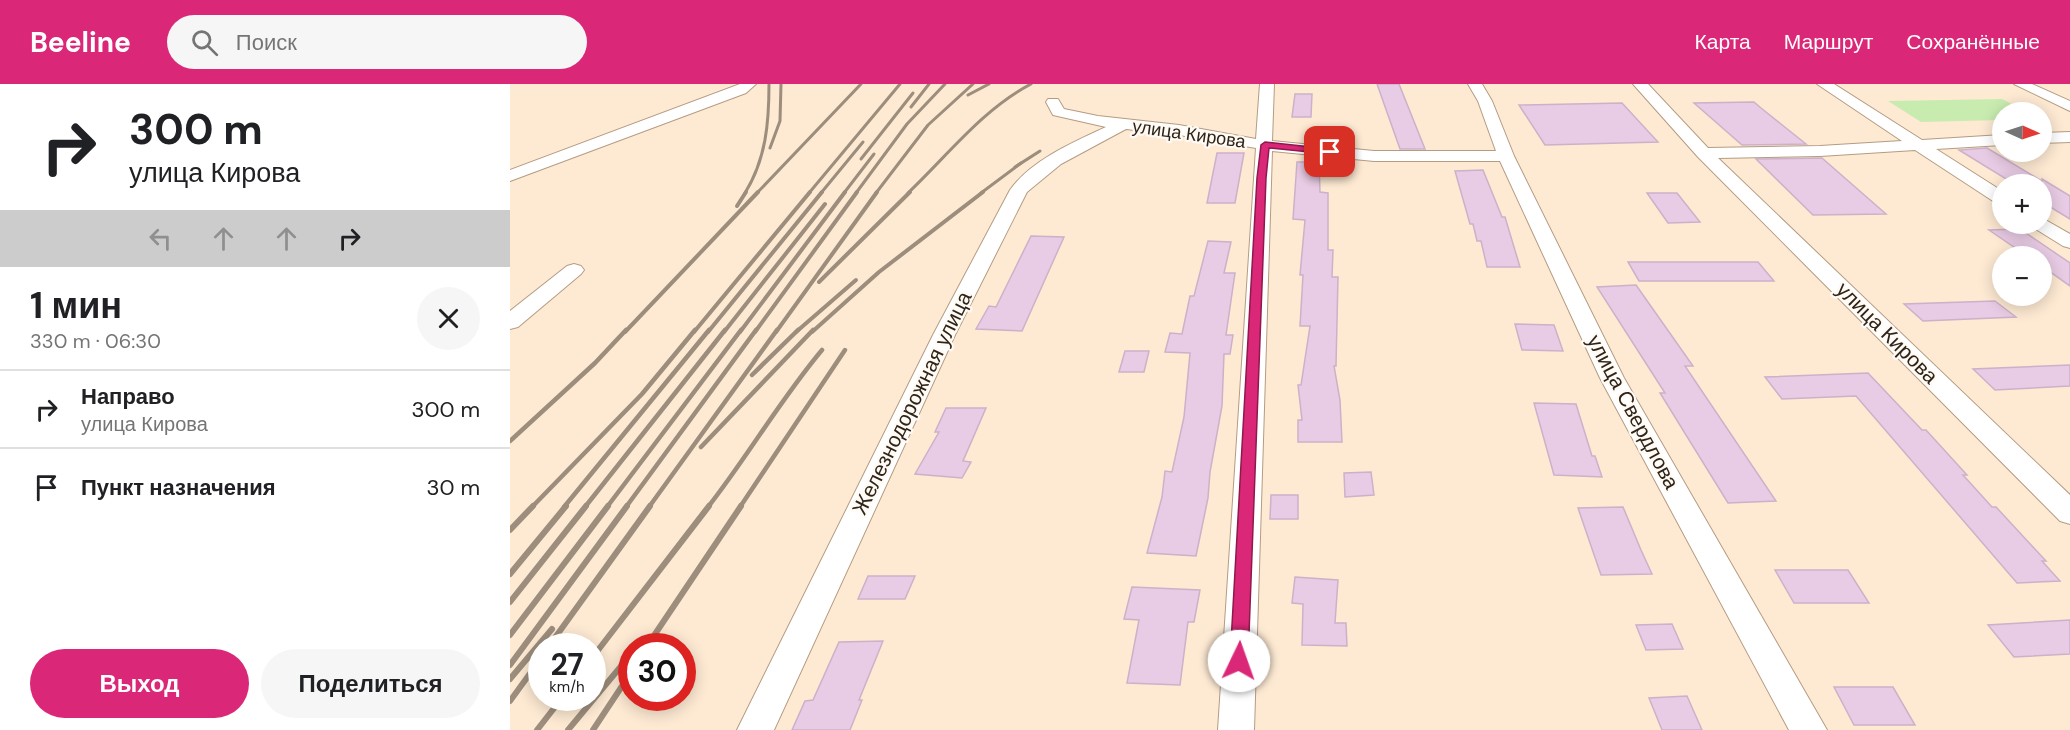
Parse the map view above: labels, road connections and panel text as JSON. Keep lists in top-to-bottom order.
{
  "streets": {
    "street": ["улица Кирова", "Железнодорожная улица", "улица Свердлова"]
  },
  "crossings": [
    ["улица Кирова", "Железнодорожная улица"],
    ["улица Кирова", "улица Свердлова"]
  ],
  "north": "right",
  "page": {
    "header": "Beeline",
    "search": "Поиск",
    "nav": ["Карта", "Маршрут", "Сохранённые"],
    "turn": ["300 m", "улица Кирова"],
    "map_buttons": ["+", "−"],
    "heading": ["1 мин", "330 m · 06:30"],
    "list": [
      {
        "name": "Направо",
        "note": "улица Кирова",
        "value": "300 m"
      },
      {
        "name": "Пункт назначения",
        "value": "30 m"
      }
    ],
    "speed": "27 km/h",
    "limit": "30",
    "buttons": ["Выход", "Поделиться"]
  }
}
